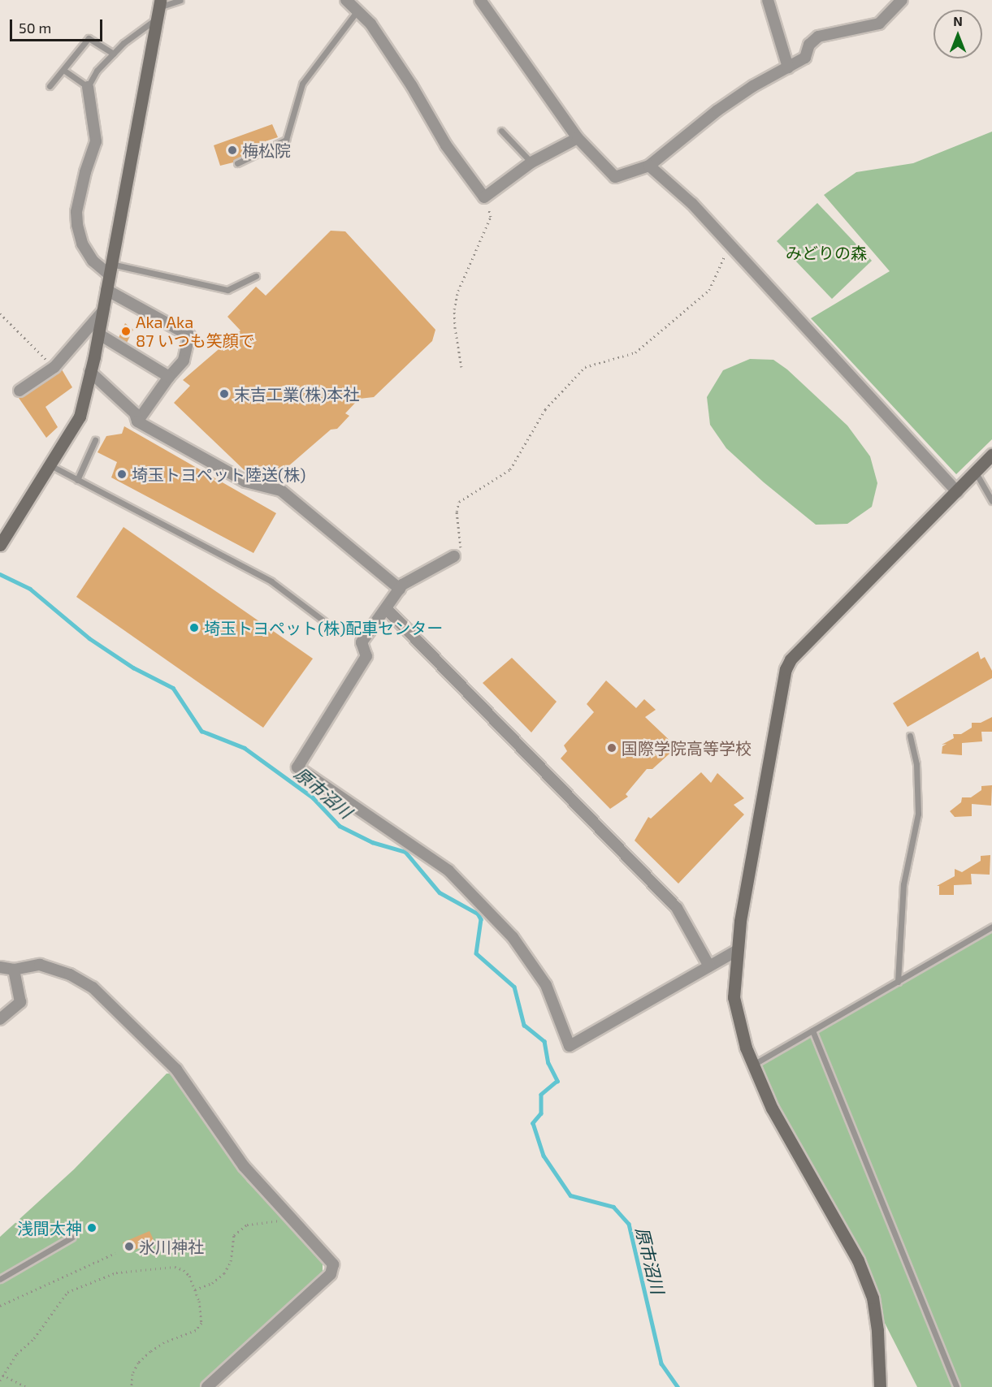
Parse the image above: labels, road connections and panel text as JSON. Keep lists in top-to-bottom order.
{
  "water": ["原市沼川"],
  "parks": ["みどりの森"],
  "places": [
    "梅松院",
    "Aka Aka 87 いつも笑顔で",
    "末吉工業(株)本社",
    "埼玉トヨペット陸送(株)",
    "埼玉トヨペット(株)配車センター",
    "国際学院高等学校",
    "浅間太神",
    "氷川神社"
  ],
  "scale_bar": "50 m",
  "north": "top"
}
